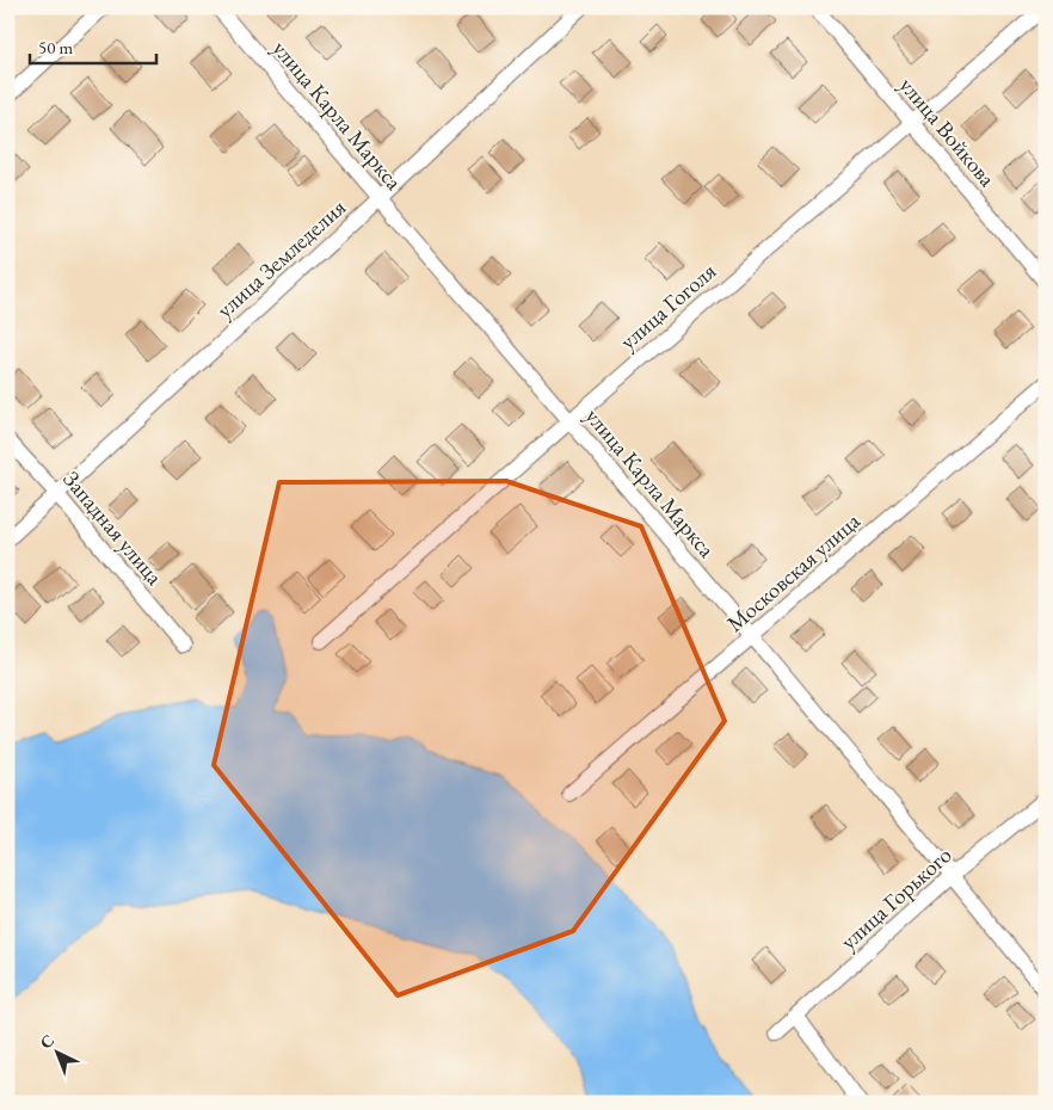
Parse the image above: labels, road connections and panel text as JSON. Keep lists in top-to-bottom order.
{
  "streets": {
    "street": [
      "улица Карла Маркса",
      "улица Войкова",
      "улица Земледелия",
      "улица Гоголя",
      "Западная улица",
      "Московская улица",
      "улица Горького"
    ]
  },
  "crossings": [
    ["улица Карла Маркса", "улица Земледелия"],
    ["улица Карла Маркса", "улица Гоголя"],
    ["улица Карла Маркса", "Московская улица"],
    ["улица Карла Маркса", "улица Горького"],
    ["улица Войкова", "улица Гоголя"],
    ["улица Земледелия", "Западная улица"]
  ],
  "scale_bar": "50 m",
  "north": "top left"
}
